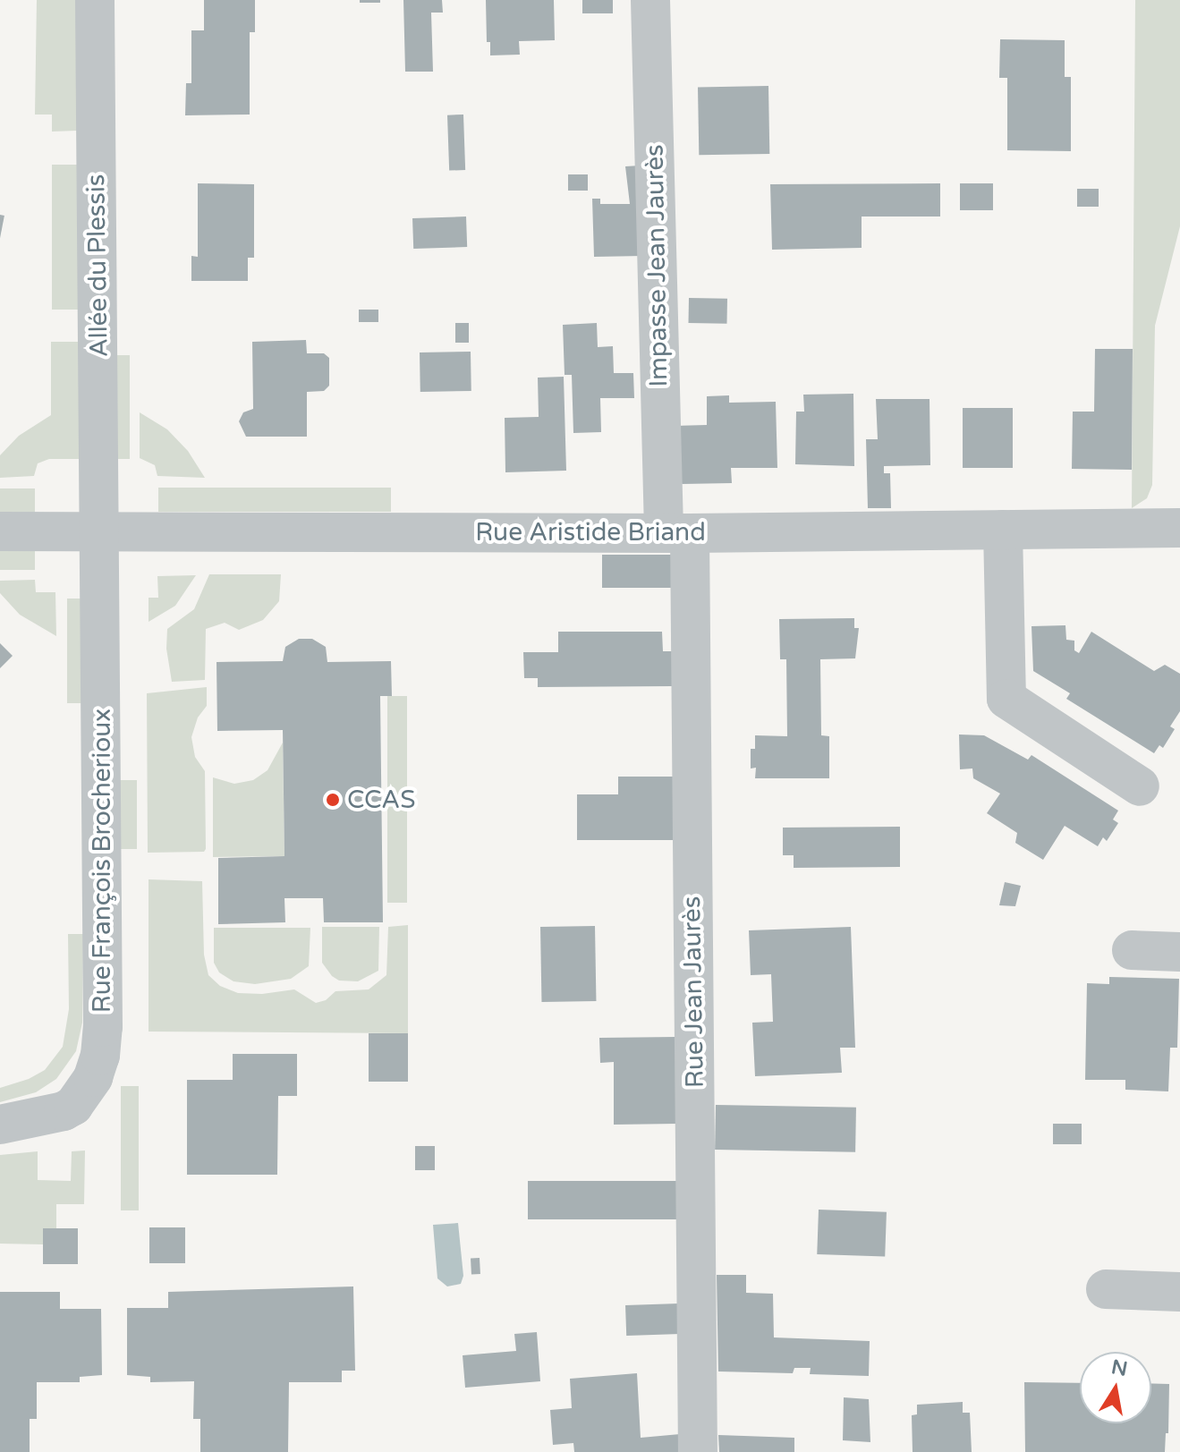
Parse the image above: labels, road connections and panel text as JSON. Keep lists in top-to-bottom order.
{
  "streets": {
    "street": [
      "Allée du Plessis",
      "Impasse Jean Jaurès",
      "Rue Aristide Briand",
      "Rue François Brocherioux",
      "Rue Jean Jaurès"
    ]
  },
  "crossings": [
    ["Allée du Plessis", "Rue Aristide Briand"],
    ["Allée du Plessis", "Rue François Brocherioux"],
    ["Impasse Jean Jaurès", "Rue Aristide Briand"],
    ["Impasse Jean Jaurès", "Rue Jean Jaurès"],
    ["Rue Aristide Briand", "Rue François Brocherioux"],
    ["Rue Aristide Briand", "Rue Jean Jaurès"]
  ],
  "places": ["CCAS"],
  "north": "top"
}
